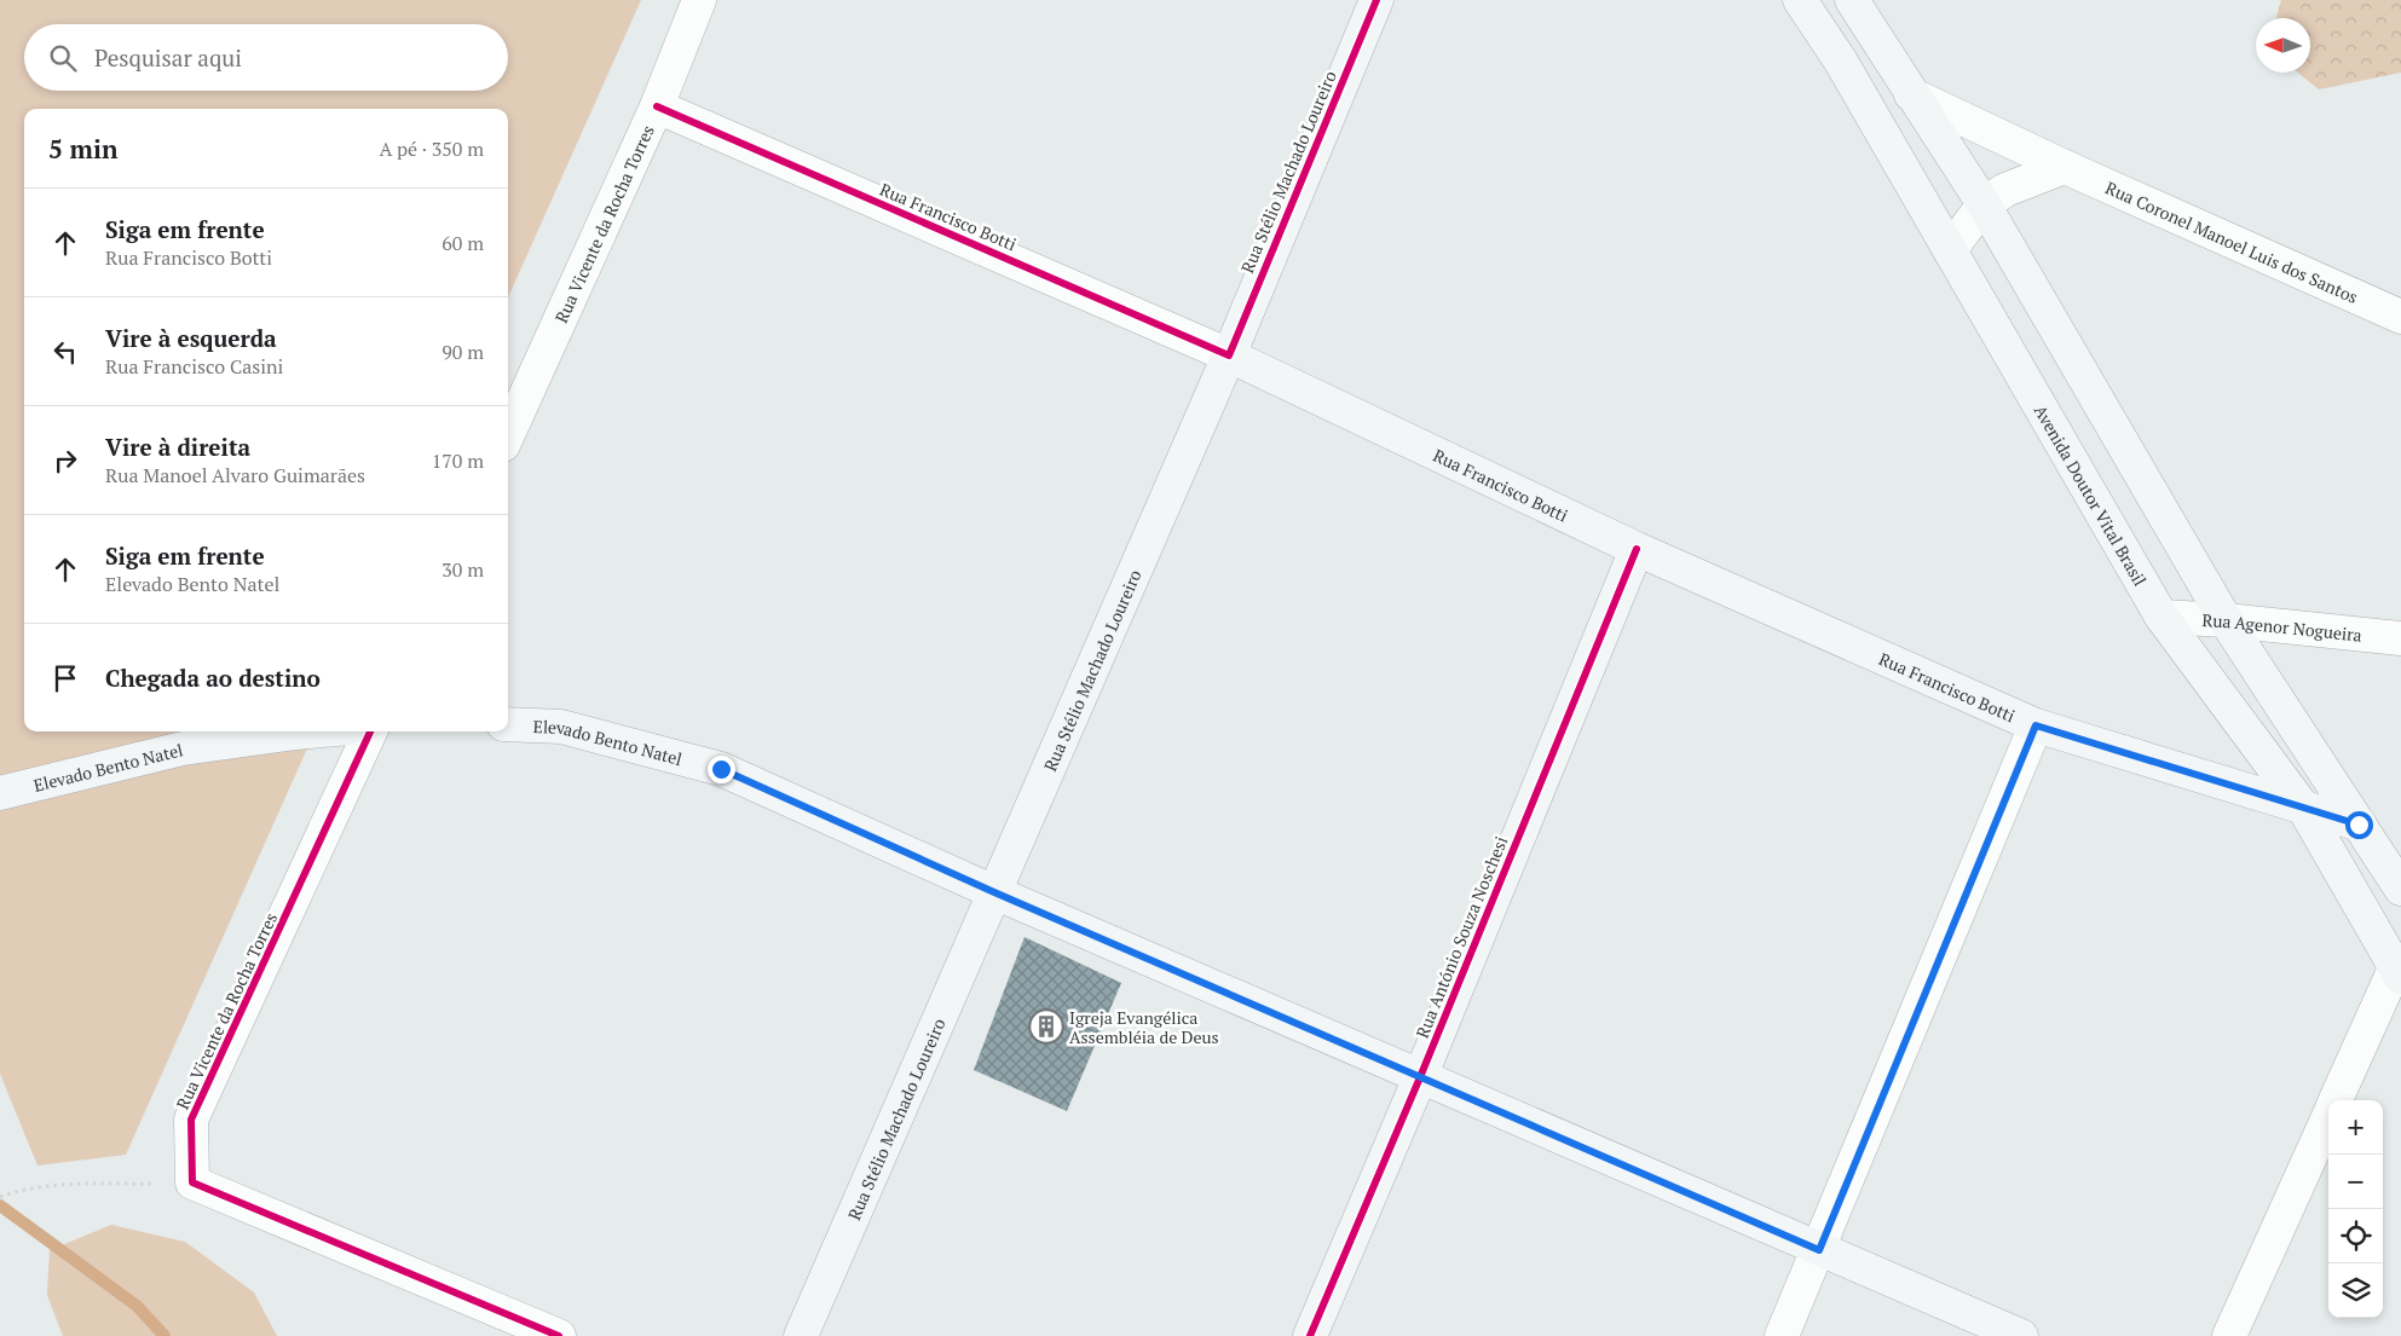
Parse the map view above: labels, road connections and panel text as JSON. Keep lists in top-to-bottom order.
{
  "streets": {
    "main road": [
      "Rua Stélio Machado Loureiro",
      "Rua Francisco Botti",
      "Avenida Doutor Vital Brasil",
      "Elevado Bento Natel",
      "Rua António Souza Noschesi"
    ],
    "street": ["Rua Vicente da Rocha Torres", "Rua Coronel Manoel Luis dos Santos", "Rua Agenor Nogueira"]
  },
  "crossings": [
    ["Rua Stélio Machado Loureiro", "Rua Francisco Botti"],
    ["Rua Stélio Machado Loureiro", "Elevado Bento Natel"],
    ["Rua Francisco Botti", "Rua Vicente da Rocha Torres"],
    ["Rua Francisco Botti", "Avenida Doutor Vital Brasil"],
    ["Rua Francisco Botti", "Rua António Souza Noschesi"],
    ["Avenida Doutor Vital Brasil", "Rua Agenor Nogueira"],
    ["Elevado Bento Natel", "Rua António Souza Noschesi"]
  ],
  "places": {
    "building": ["Igreja Evangélica Assembléia de Deus"]
  },
  "north": "left",
  "page": {
    "search": "Pesquisar aqui",
    "heading": ["5 min", "A pé · 350 m"],
    "list": [
      ["Siga em frente", "Rua Francisco Botti", "60 m"],
      ["Vire à esquerda", "Rua Francisco Casini", "90 m"],
      ["Vire à direita", "Rua Manoel Alvaro Guimarães", "170 m"],
      ["Siga em frente", "Elevado Bento Natel", "30 m"],
      "Chegada ao destino"
    ],
    "map_buttons": ["+", "−"]
  }
}
